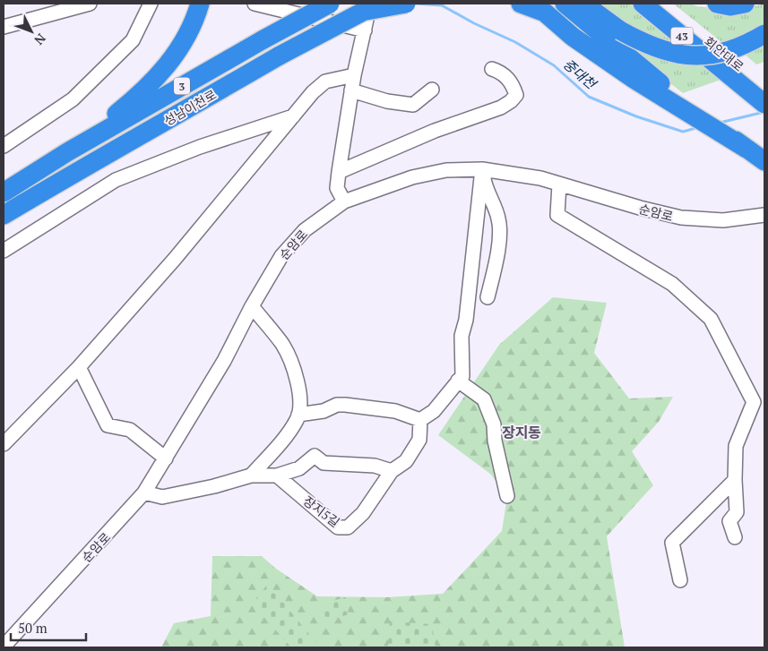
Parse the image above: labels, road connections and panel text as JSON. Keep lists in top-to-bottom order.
{
  "streets": {
    "highway": [
      "43",
      "회안대로",
      "3",
      "성남이천로"
    ],
    "street": ["순암로", "장지5길"]
  },
  "crossings": [
    ["43", "회안대로"]
  ],
  "districts": ["장지동"],
  "water": ["중대천"],
  "scale_bar": "50 m",
  "north": "bottom right"
}
